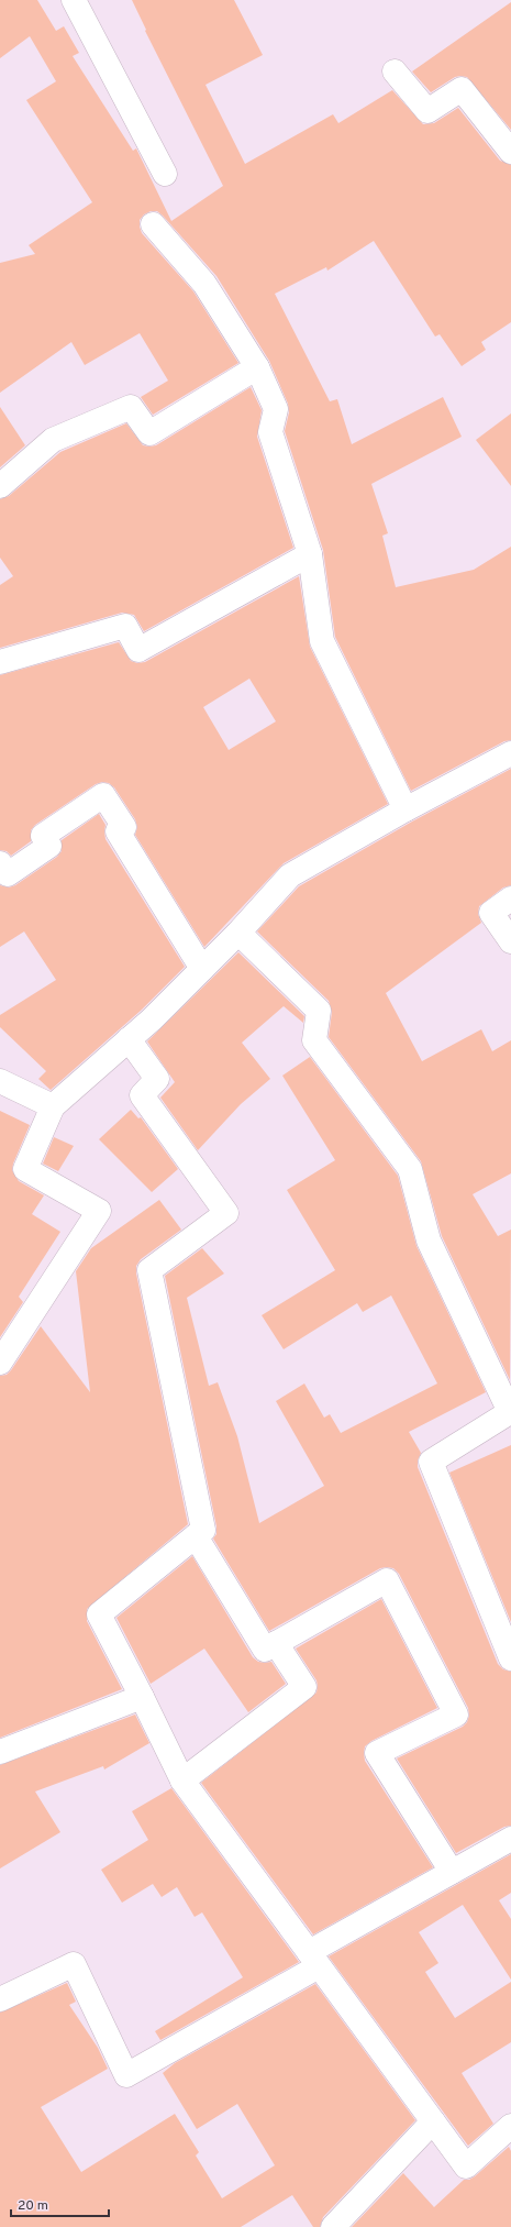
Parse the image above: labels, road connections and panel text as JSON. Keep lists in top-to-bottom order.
{
  "scale_bar": "20 m"
}
